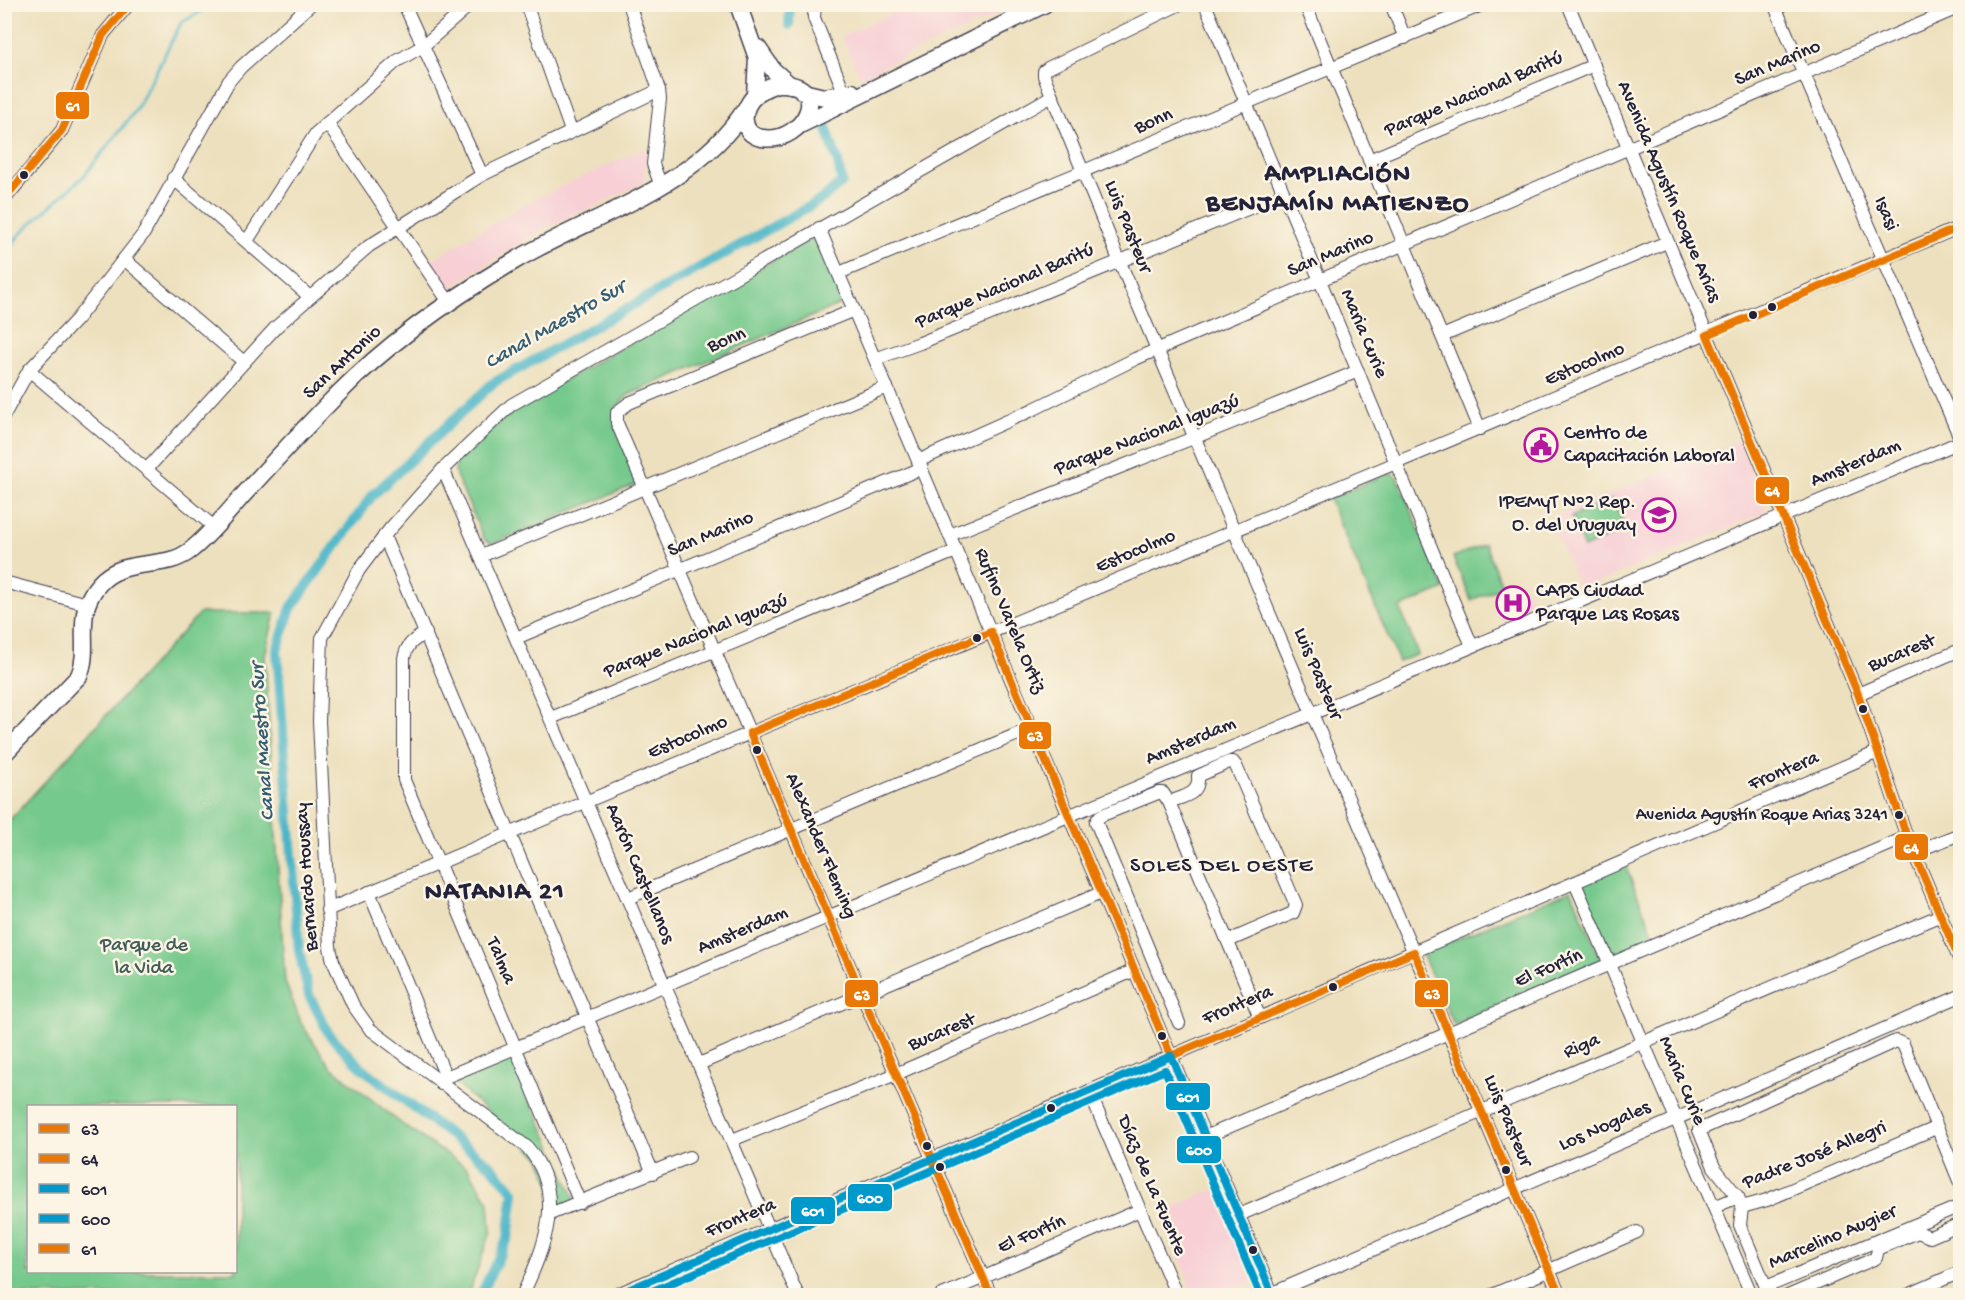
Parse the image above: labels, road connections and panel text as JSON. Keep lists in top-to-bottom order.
{
  "streets": {
    "main road": ["San Antonio"],
    "street": [
      "San Marino",
      "Parque Nacional Baritú",
      "Bonn",
      "Avenida Agustín Roque Arias",
      "Isasi",
      "Luis Pasteur",
      "Maria Curie",
      "Estocolmo",
      "Parque Nacional Iguazú",
      "Amsterdam",
      "Rufino Varela Ortiz",
      "Bucarest",
      "Frontera",
      "Alexander Fleming",
      "Aarón Castellanos",
      "Bernardo Houssay",
      "Talma",
      "El Fortín",
      "Riga",
      "Los Nogales",
      "Padre José Allegri",
      "Díaz de La Fuente",
      "Marcelino Augier"
    ]
  },
  "crossings": [
    ["San Marino", "Avenida Agustín Roque Arias"],
    ["San Marino", "Isasi"],
    ["San Marino", "Luis Pasteur"],
    ["San Marino", "Maria Curie"],
    ["San Marino", "Rufino Varela Ortiz"],
    ["San Marino", "Alexander Fleming"],
    ["San Marino", "Aarón Castellanos"],
    ["Parque Nacional Baritú", "Avenida Agustín Roque Arias"],
    ["Parque Nacional Baritú", "Luis Pasteur"],
    ["Parque Nacional Baritú", "Maria Curie"],
    ["Parque Nacional Baritú", "Rufino Varela Ortiz"],
    ["Bonn", "Luis Pasteur"],
    ["Bonn", "Maria Curie"],
    ["Bonn", "Rufino Varela Ortiz"],
    ["Bonn", "Alexander Fleming"],
    ["Avenida Agustín Roque Arias", "Estocolmo"],
    ["Avenida Agustín Roque Arias", "Amsterdam"],
    ["Avenida Agustín Roque Arias", "Bucarest"],
    ["Avenida Agustín Roque Arias", "Frontera"],
    ["Avenida Agustín Roque Arias", "El Fortín"],
    ["Avenida Agustín Roque Arias", "Riga"],
    ["Isasi", "Estocolmo"],
    ["Isasi", "Amsterdam"],
    ["Luis Pasteur", "Estocolmo"],
    ["Luis Pasteur", "Parque Nacional Iguazú"],
    ["Luis Pasteur", "Amsterdam"],
    ["Luis Pasteur", "Frontera"],
    ["Luis Pasteur", "Bernardo Houssay"],
    ["Luis Pasteur", "El Fortín"],
    ["Luis Pasteur", "Riga"],
    ["Luis Pasteur", "Los Nogales"],
    ["Maria Curie", "Estocolmo"],
    ["Maria Curie", "Parque Nacional Iguazú"],
    ["Maria Curie", "Amsterdam"],
    ["Maria Curie", "Frontera"],
    ["Maria Curie", "El Fortín"],
    ["Maria Curie", "Riga"],
    ["Maria Curie", "Los Nogales"],
    ["Maria Curie", "Padre José Allegri"],
    ["Estocolmo", "Rufino Varela Ortiz"],
    ["Estocolmo", "Alexander Fleming"],
    ["Estocolmo", "Aarón Castellanos"],
    ["Estocolmo", "Bernardo Houssay"],
    ["Estocolmo", "Talma"],
    ["Parque Nacional Iguazú", "Rufino Varela Ortiz"],
    ["Parque Nacional Iguazú", "Alexander Fleming"],
    ["Parque Nacional Iguazú", "Aarón Castellanos"],
    ["Amsterdam", "Rufino Varela Ortiz"],
    ["Amsterdam", "Alexander Fleming"],
    ["Amsterdam", "Aarón Castellanos"],
    ["Amsterdam", "Bernardo Houssay"],
    ["Amsterdam", "Talma"],
    ["Rufino Varela Ortiz", "Bucarest"],
    ["Rufino Varela Ortiz", "Frontera"],
    ["Rufino Varela Ortiz", "Bernardo Houssay"],
    ["Rufino Varela Ortiz", "El Fortín"],
    ["Rufino Varela Ortiz", "Riga"],
    ["Rufino Varela Ortiz", "Los Nogales"],
    ["Bucarest", "Alexander Fleming"],
    ["Bucarest", "Aarón Castellanos"],
    ["Frontera", "Alexander Fleming"],
    ["Frontera", "Aarón Castellanos"],
    ["Frontera", "Díaz de La Fuente"],
    ["Alexander Fleming", "El Fortín"],
    ["Aarón Castellanos", "Bernardo Houssay"],
    ["El Fortín", "Díaz de La Fuente"],
    ["Padre José Allegri", "Marcelino Augier"]
  ],
  "districts": ["AMPLIACIÓN BENJAMÍN MATIENZO", "SOLES DEL OESTE", "NATANIA 21"],
  "water": ["Canal Maestro Sur"],
  "parks": ["Parque de la Vida"],
  "places": {
    "public building": ["Centro de Capacitación Laboral"],
    "school or university": ["IPEMyT Nº2 Rep. O. del Uruguay"],
    "hospital": ["CAPS Ciudad Parque Las Rosas"],
    "other": ["Avenida Agustín Roque Arias 3241"]
  },
  "lines": [
    "transit line 61",
    "transit line 64",
    "transit line 63",
    "transit line 601",
    "transit line 600"
  ],
  "legend": [
    "63",
    "64",
    "601",
    "600",
    "61"
  ]
}
